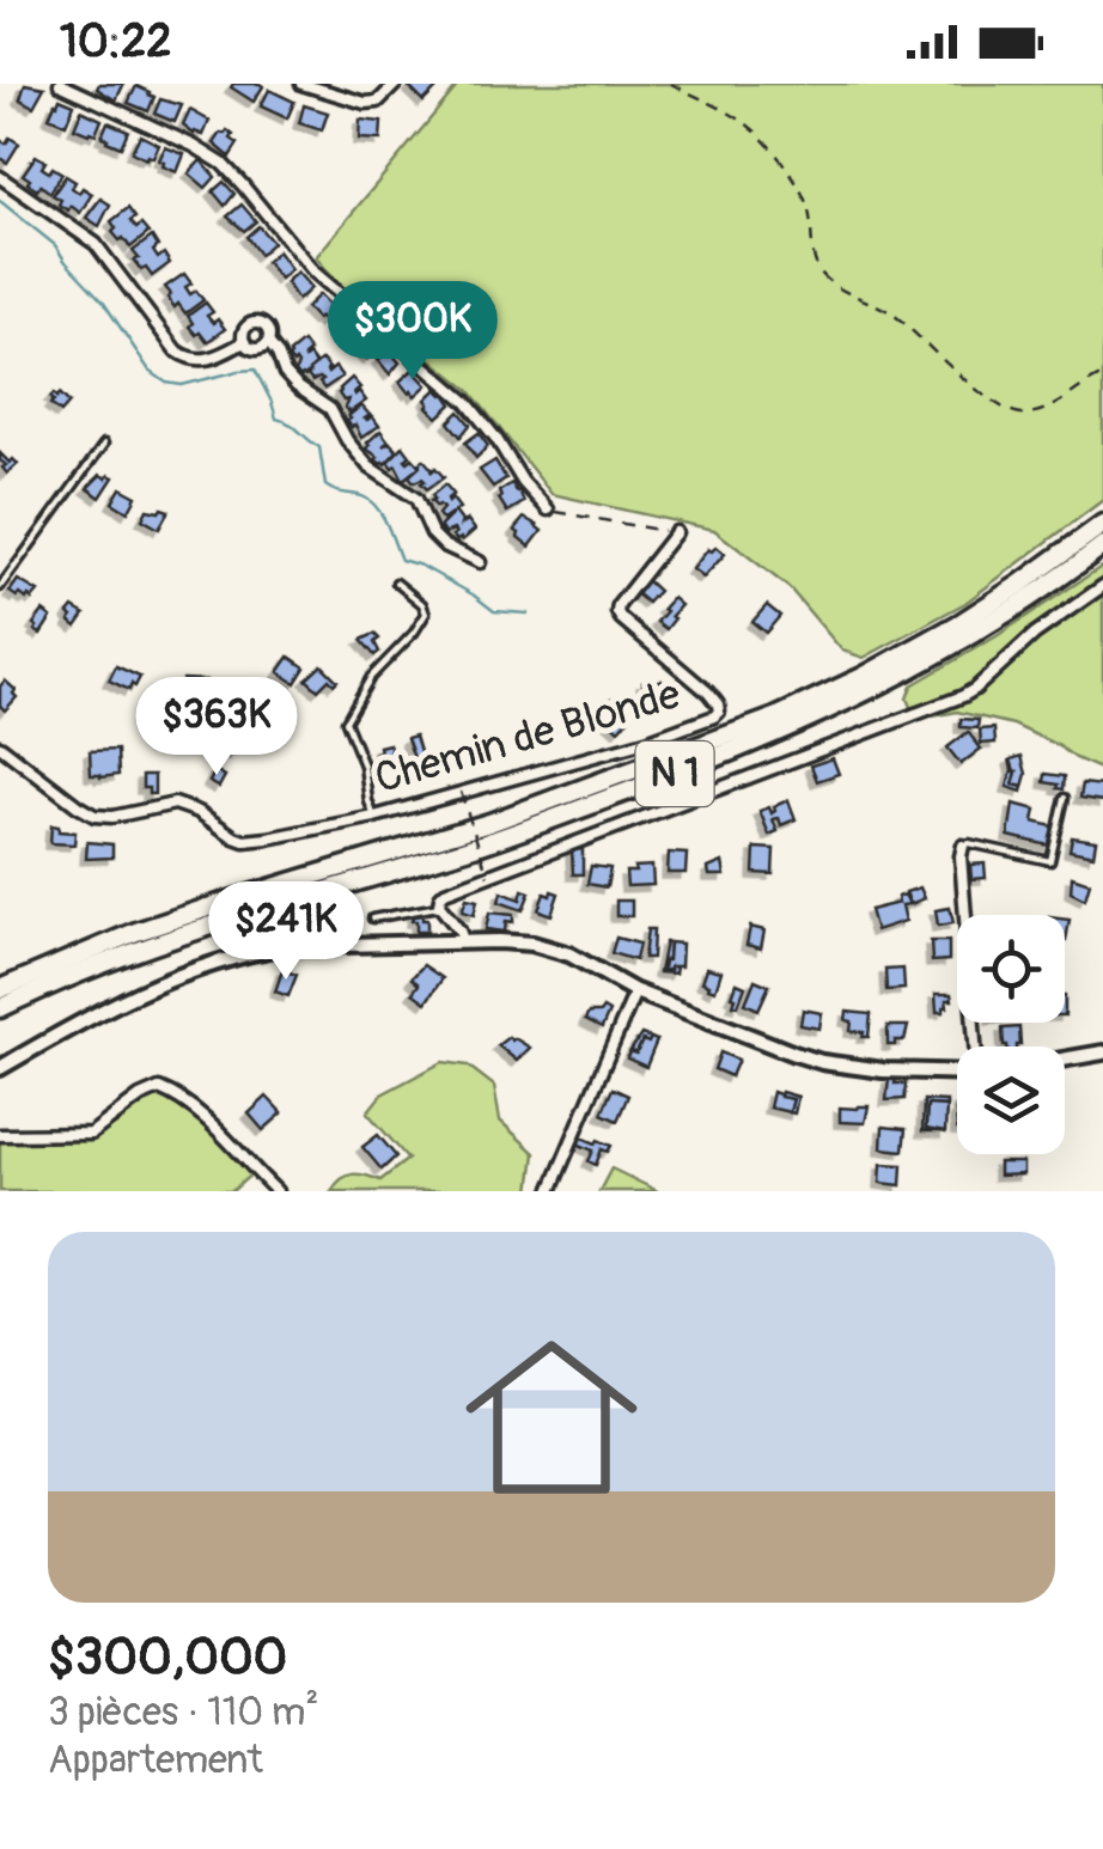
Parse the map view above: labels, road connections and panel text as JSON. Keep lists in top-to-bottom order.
{
  "streets": {
    "highway": ["N 1"],
    "street": ["Chemin de Blonde"]
  },
  "page": {
    "status": "10:22",
    "price": ["$300K", "$363K", "$241K"],
    "list": [
      {
        "name": "$300,000",
        "note": "3 pièces · 110 m² · Appartement"
      }
    ]
  }
}
